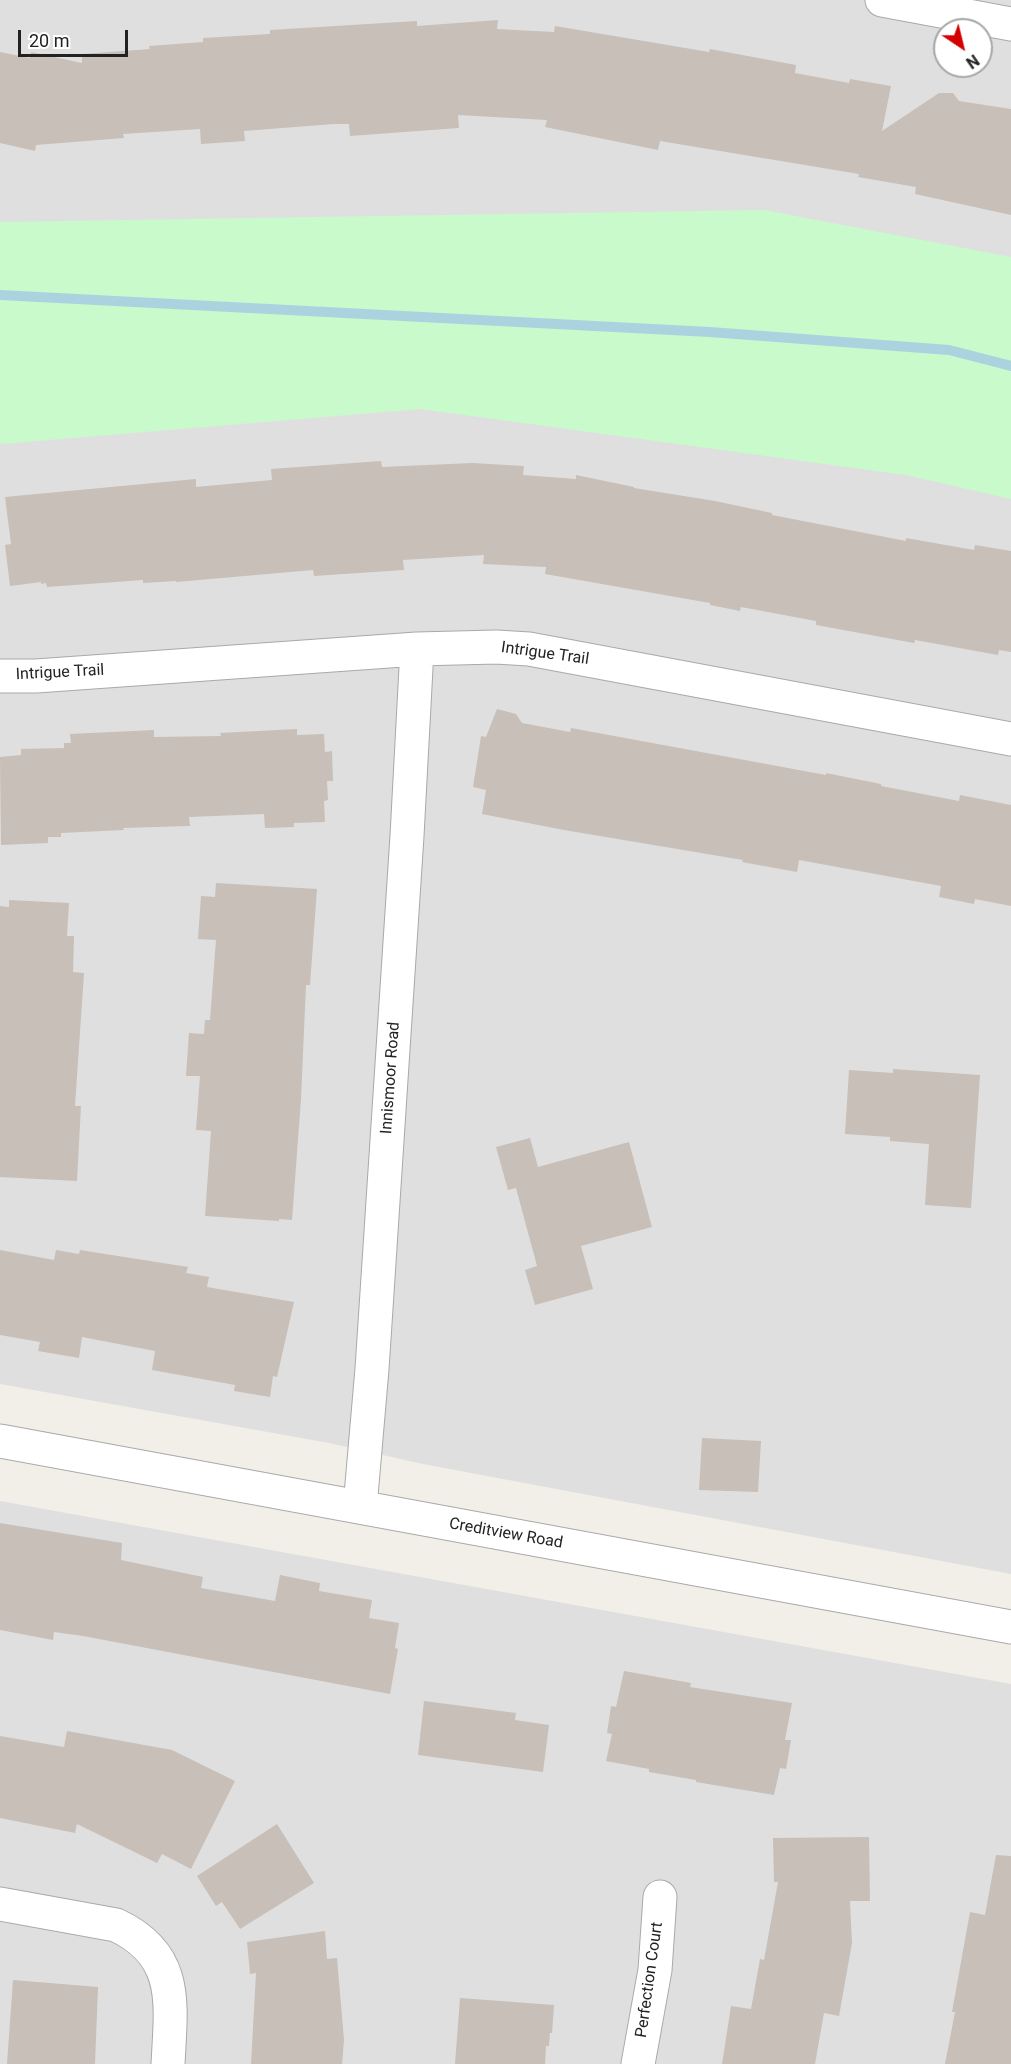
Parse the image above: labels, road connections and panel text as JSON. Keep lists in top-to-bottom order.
{
  "streets": {
    "street": [
      "Intrigue Trail",
      "Innismoor Road",
      "Creditview Road",
      "Perfection Court"
    ]
  },
  "crossings": [
    ["Intrigue Trail", "Innismoor Road"],
    ["Innismoor Road", "Creditview Road"]
  ],
  "scale_bar": "20 m",
  "north": "bottom right"
}
